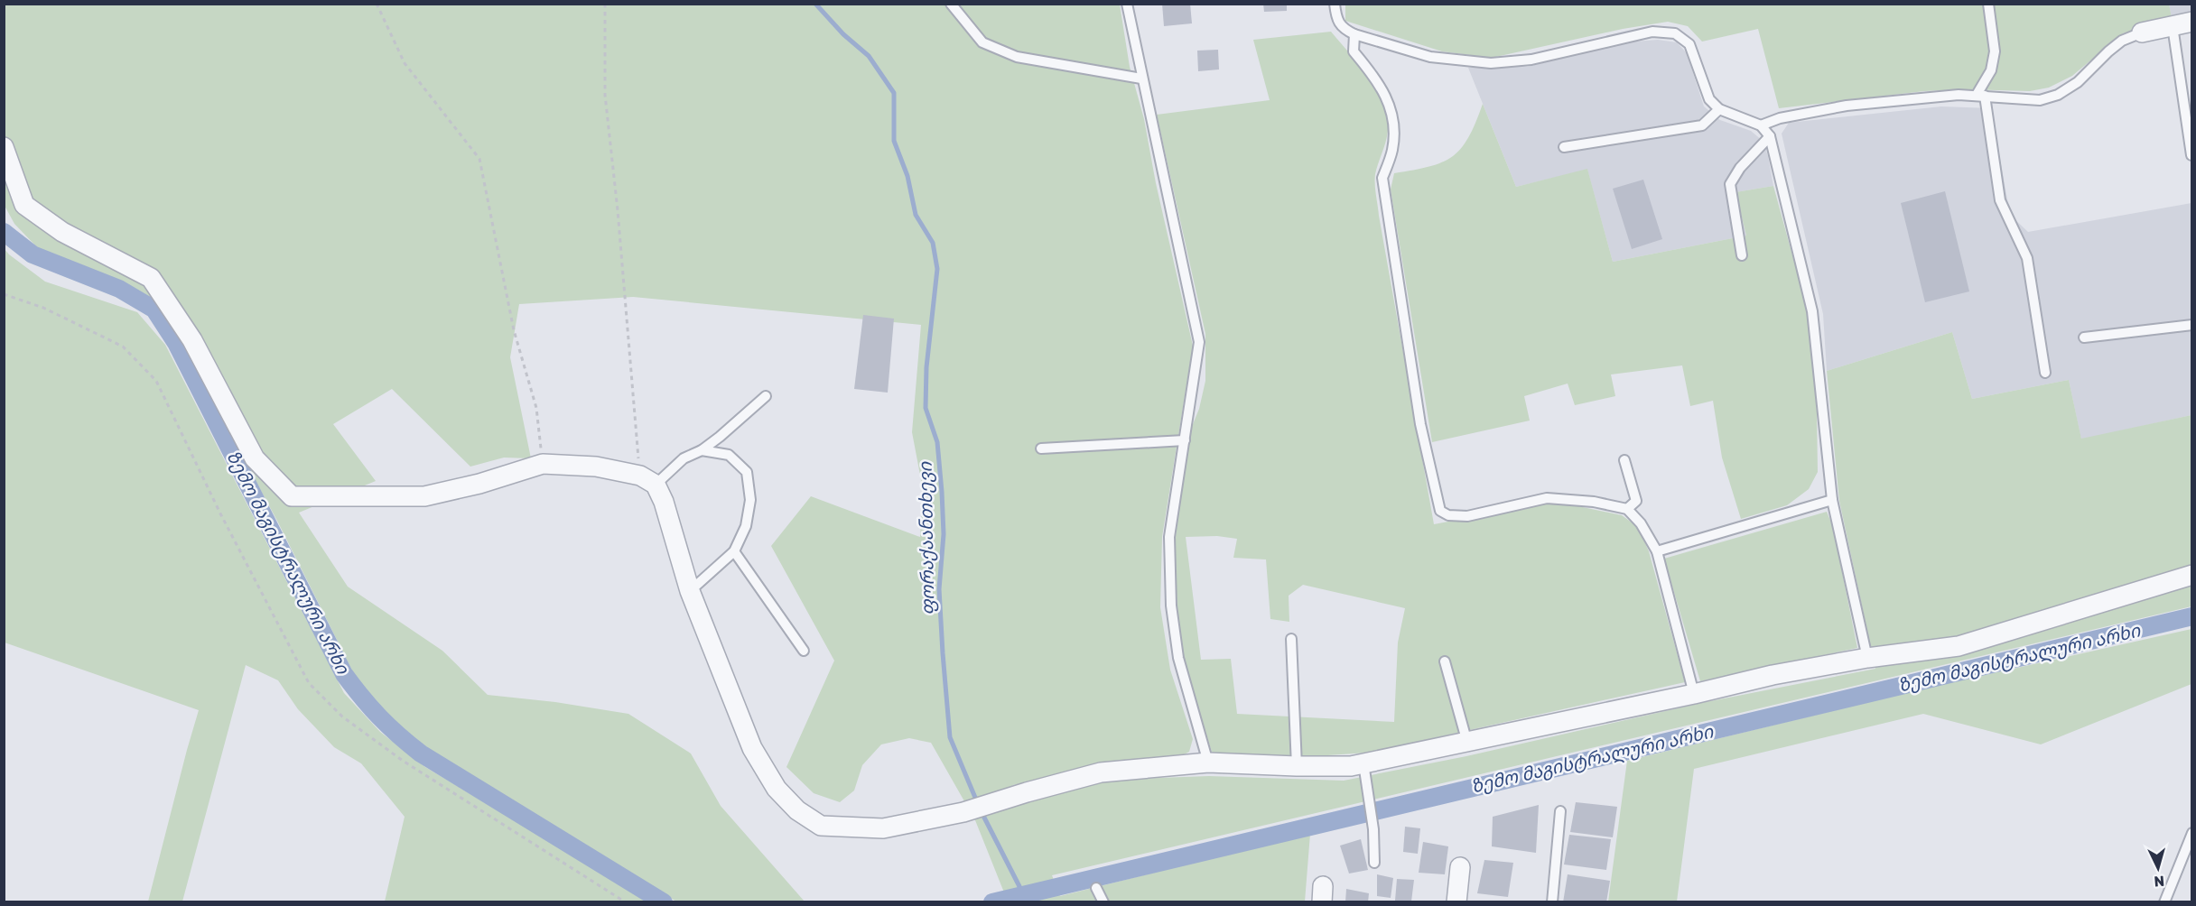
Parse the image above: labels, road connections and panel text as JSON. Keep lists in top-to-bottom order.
{
  "water": ["ფორაქაანთხევი", "ზემო მაგისტრალური არხი"],
  "north": "bottom"
}
